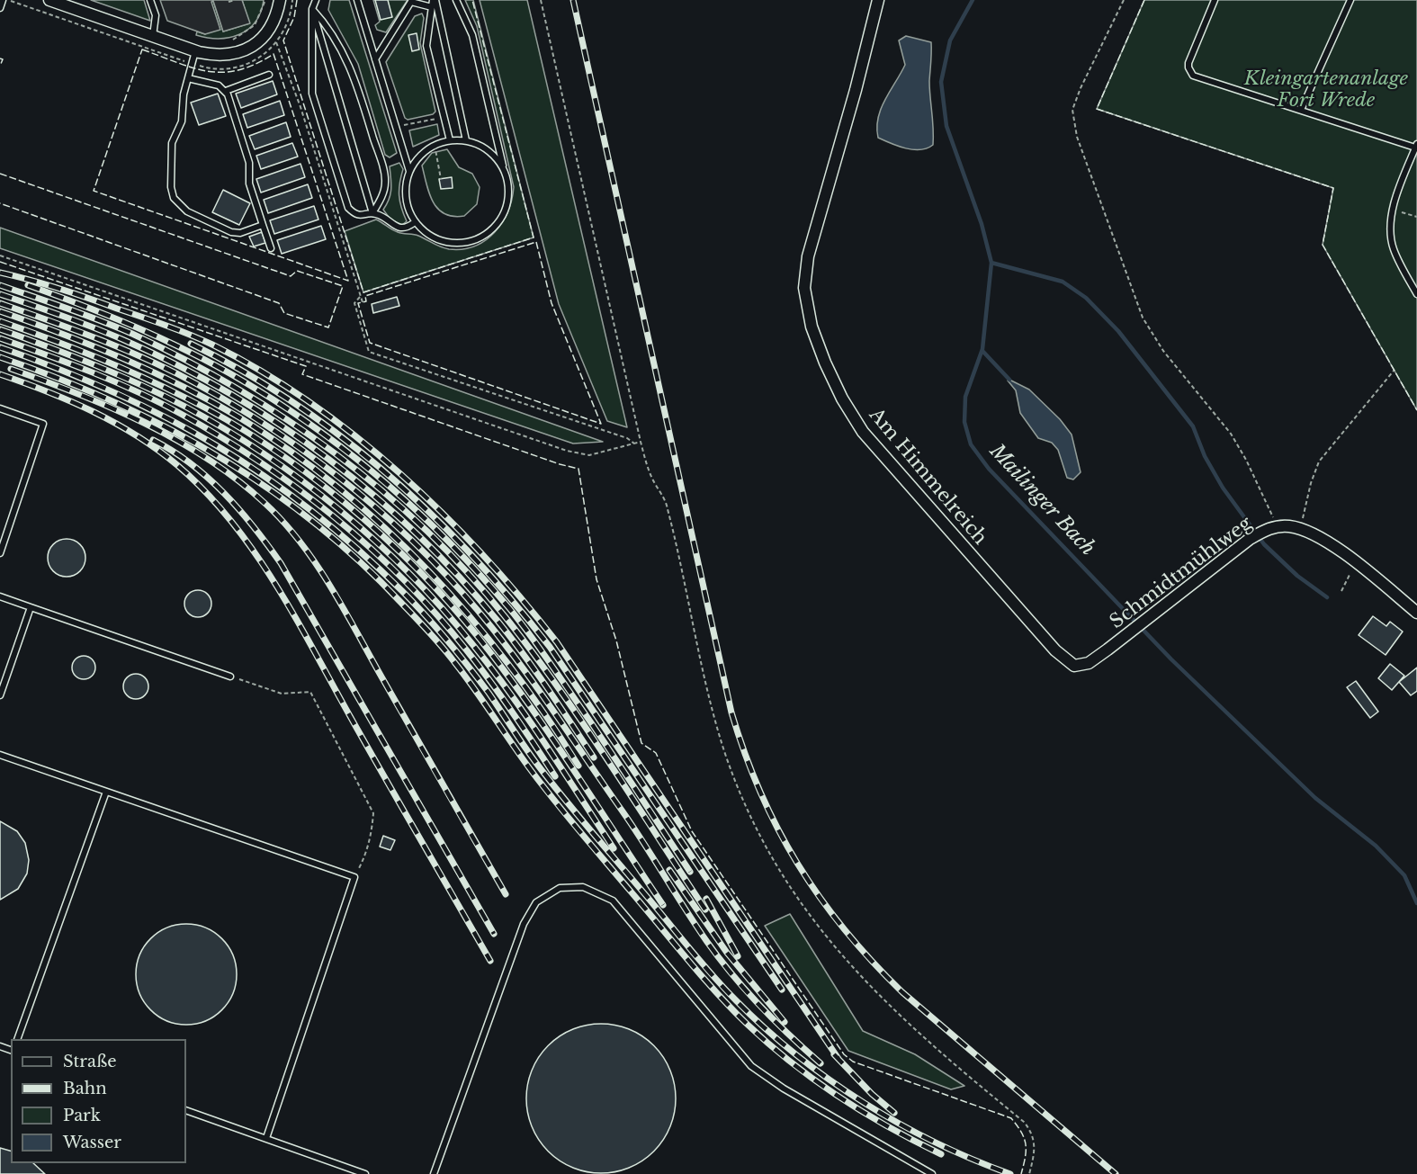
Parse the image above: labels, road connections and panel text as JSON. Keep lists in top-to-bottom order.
{
  "streets": {
    "street": ["Am Himmelreich", "Schmidtmühlweg"]
  },
  "crossings": [
    ["Am Himmelreich", "Schmidtmühlweg"]
  ],
  "water": ["Mailinger Bach"],
  "parks": ["Kleingartenanlage Fort Wrede"],
  "legend": [
    "Straße",
    "Bahn",
    "Park",
    "Wasser"
  ]
}
